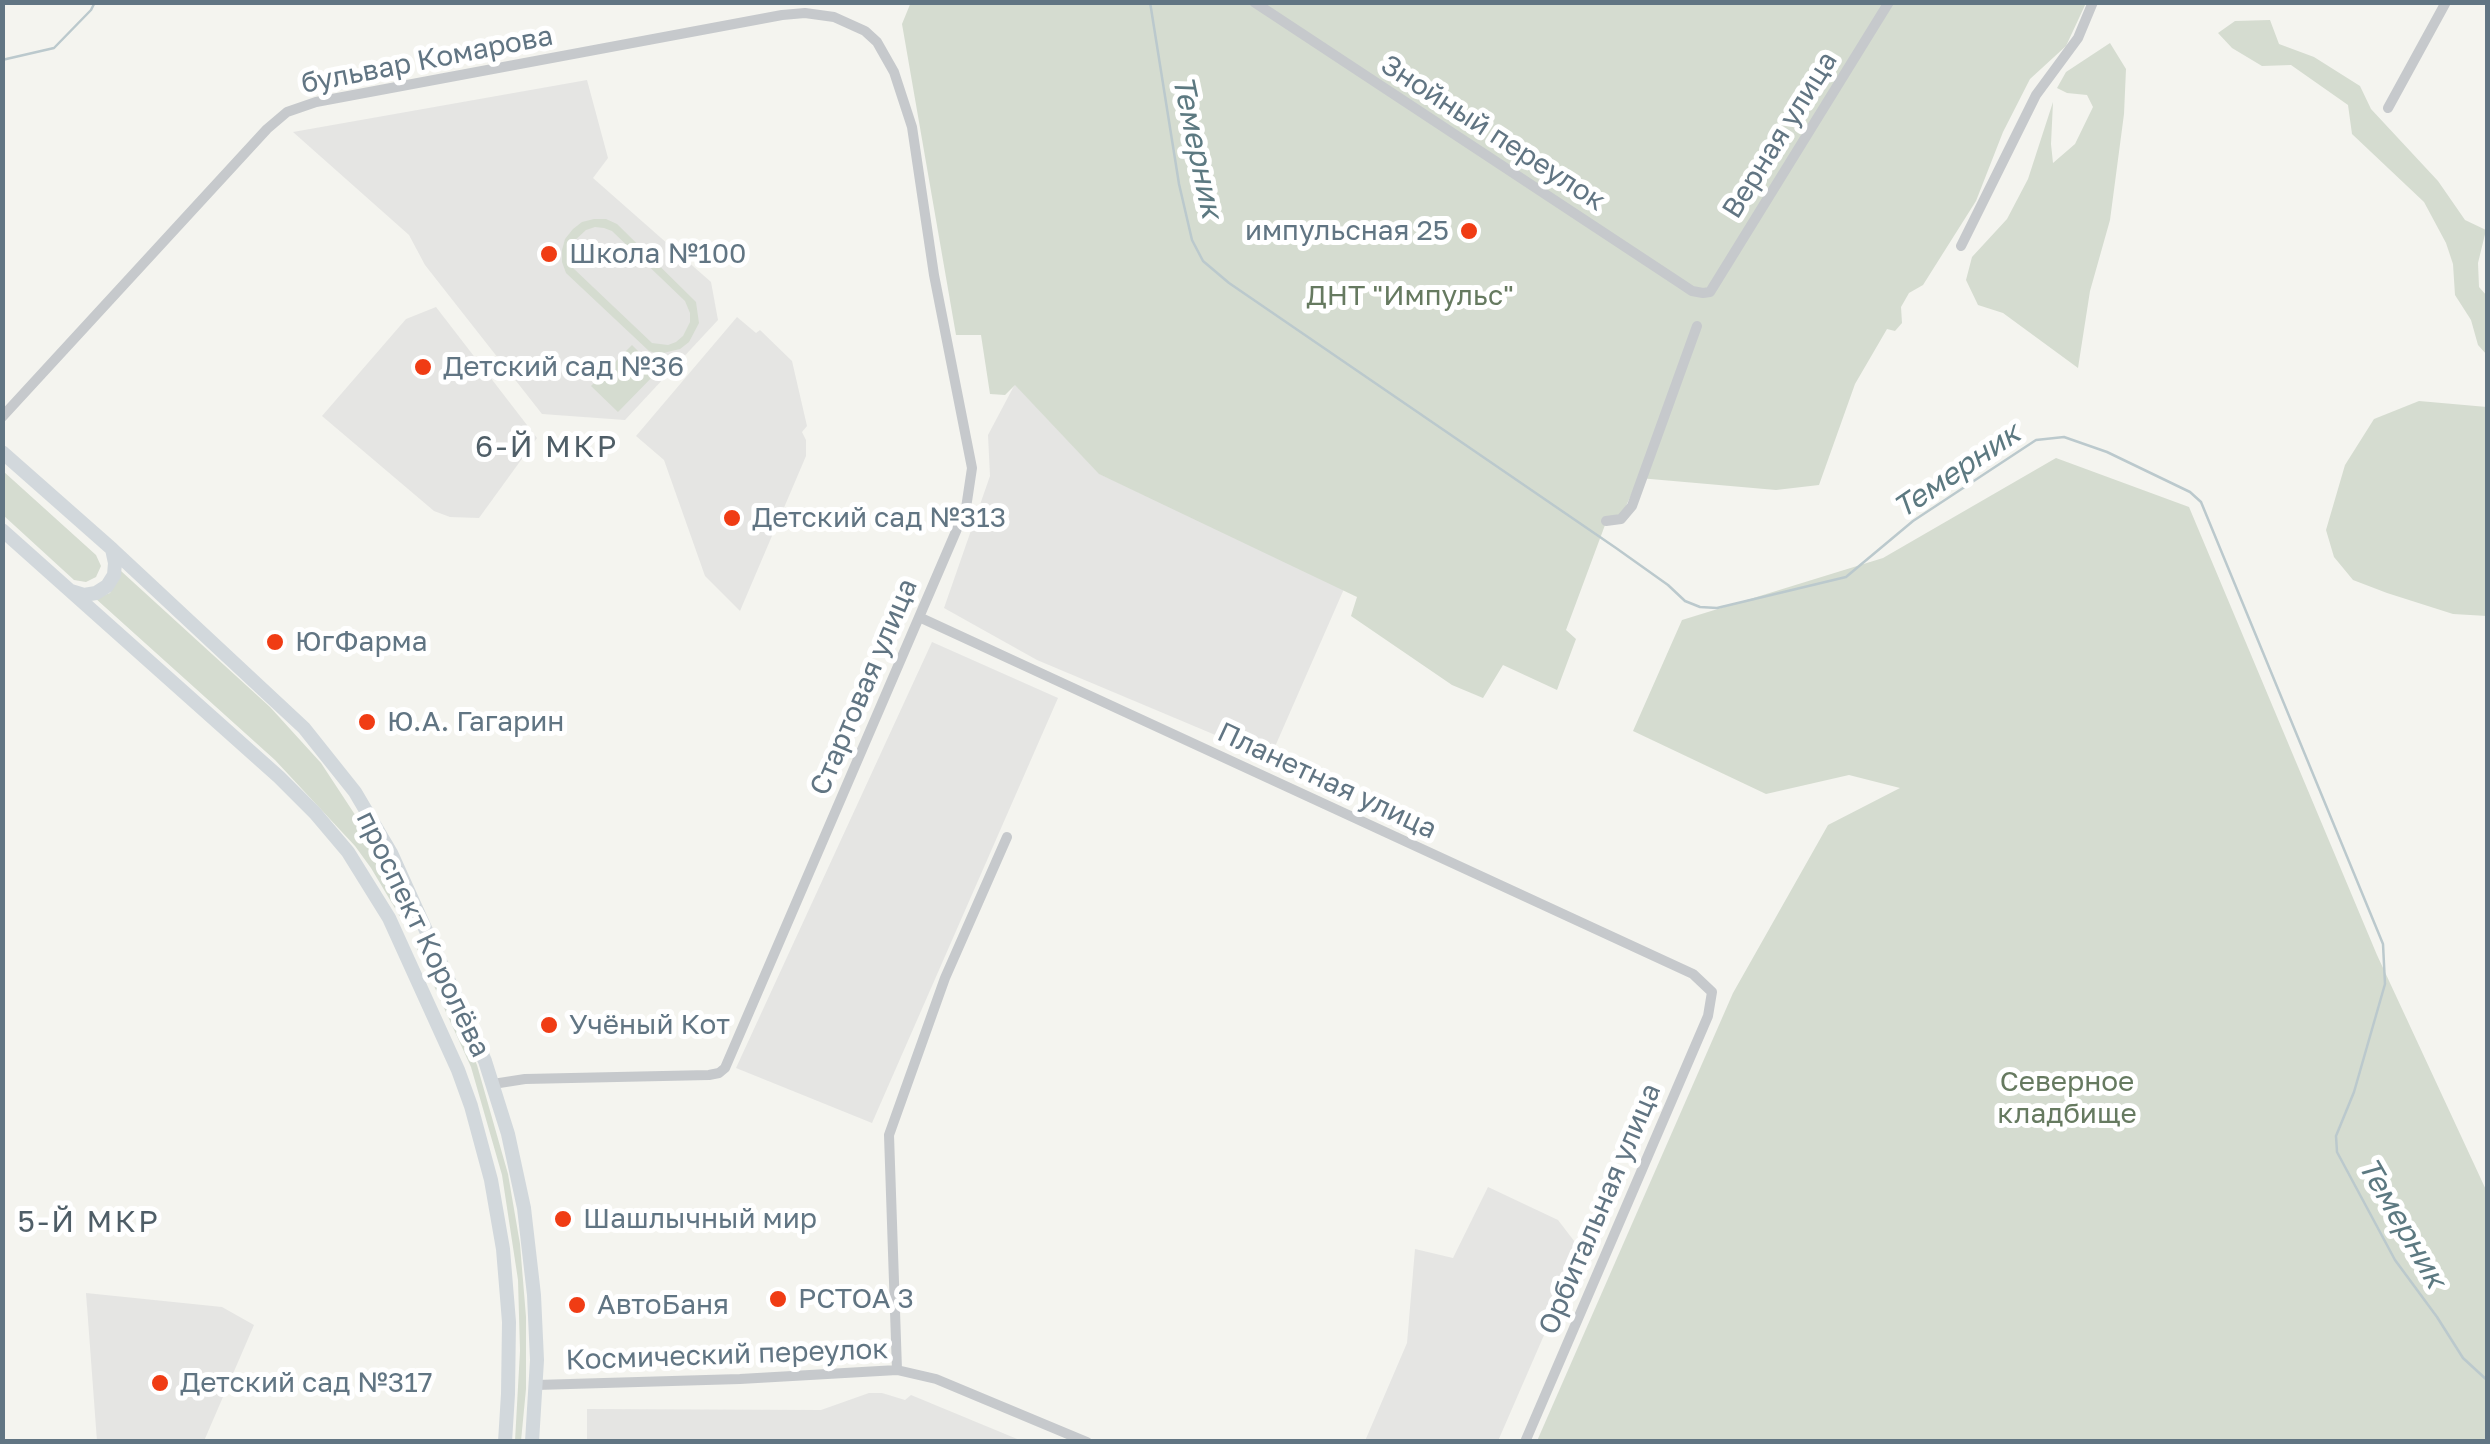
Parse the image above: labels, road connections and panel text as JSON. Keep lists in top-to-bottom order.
{
  "streets": {
    "main road": ["проспект Королёва"],
    "street": [
      "бульвар Комарова",
      "Знойный переулок",
      "Верная улица",
      "Стартовая улица",
      "Планетная улица",
      "Орбитальная улица",
      "Космический переулок"
    ]
  },
  "crossings": [
    ["бульвар Комарова", "Стартовая улица"],
    ["Знойный переулок", "Верная улица"],
    ["Стартовая улица", "Планетная улица"],
    ["Стартовая улица", "проспект Королёва"],
    ["Планетная улица", "Орбитальная улица"],
    ["проспект Королёва", "Космический переулок"]
  ],
  "districts": ["6-Й МКР", "5-Й МКР"],
  "water": ["Темерник"],
  "parks": ["ДНТ \"Импульс\"", "Северное кладбище"],
  "places": [
    "импульсная 25",
    "Школа №100",
    "Детский сад №36",
    "Детский сад №313",
    "ЮгФарма",
    "Ю.А. Гагарин",
    "Учёный Кот",
    "Шашлычный мир",
    "РСТОА 3",
    "АвтоБаня",
    "Детский сад №317"
  ]
}
